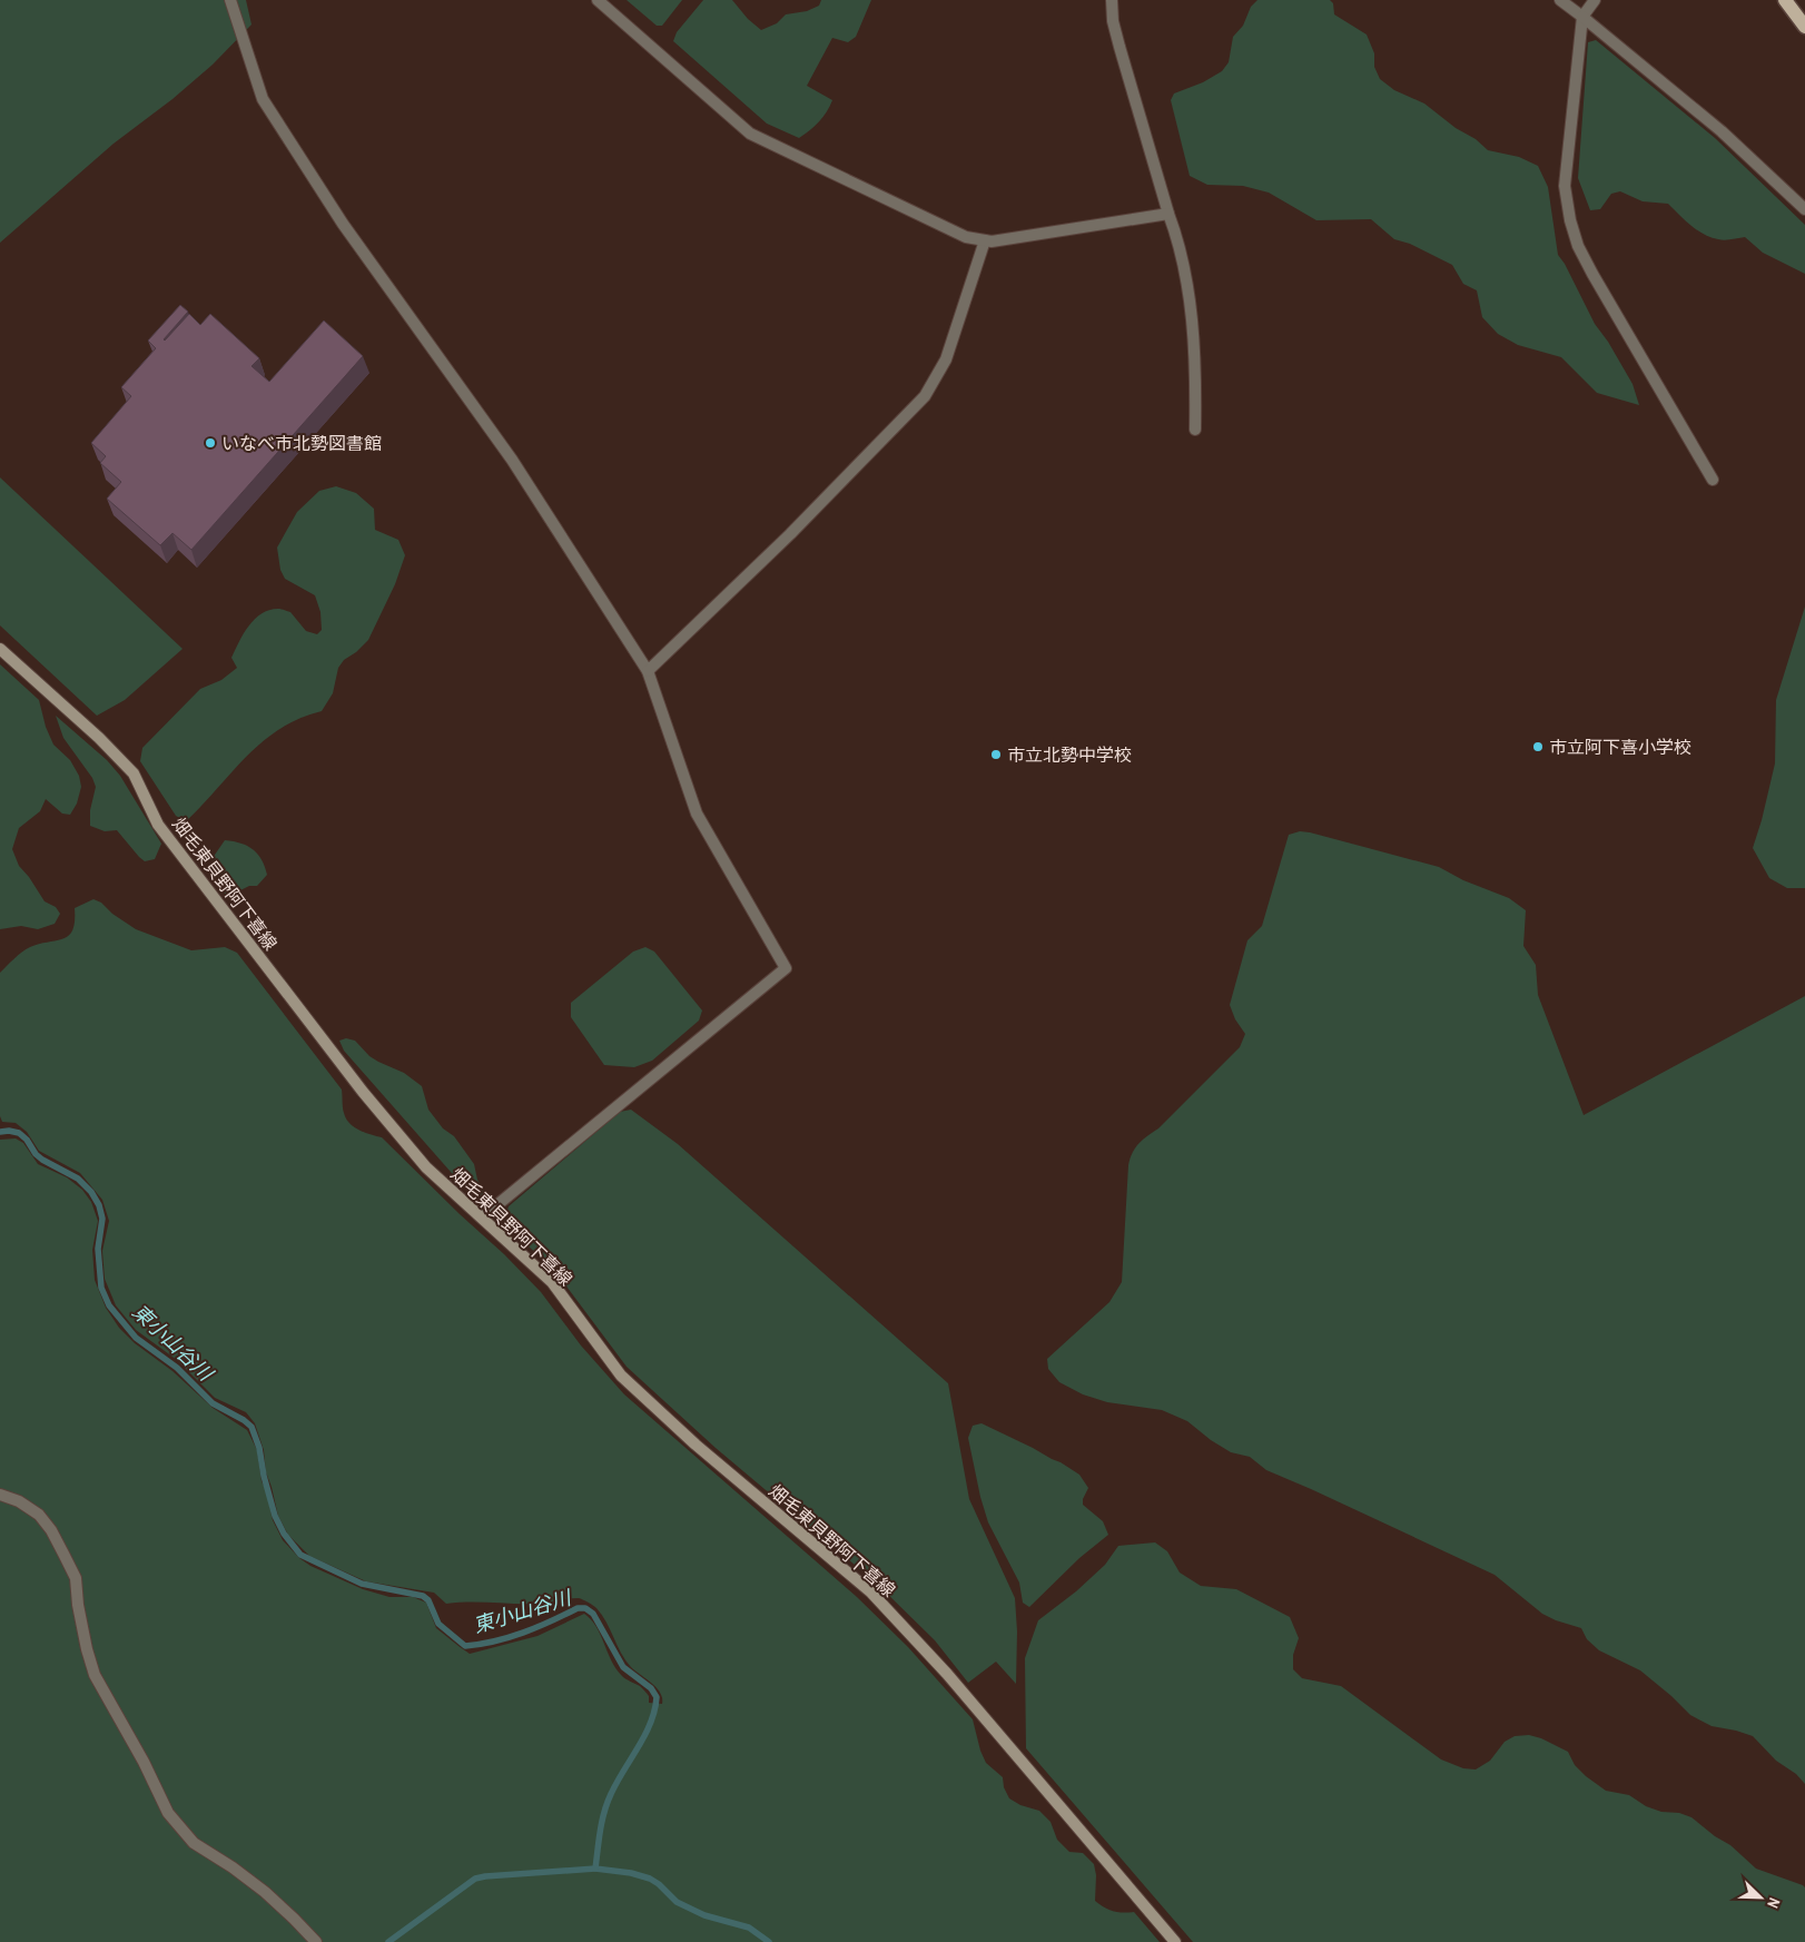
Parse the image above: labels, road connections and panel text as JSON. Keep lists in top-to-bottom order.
{
  "streets": {
    "main road": ["畑毛東貝野阿下喜線"]
  },
  "water": ["東小山谷川"],
  "places": ["いなべ市北勢図書館", "市立阿下喜小学校", "市立北勢中学校"],
  "north": "bottom right"
}
